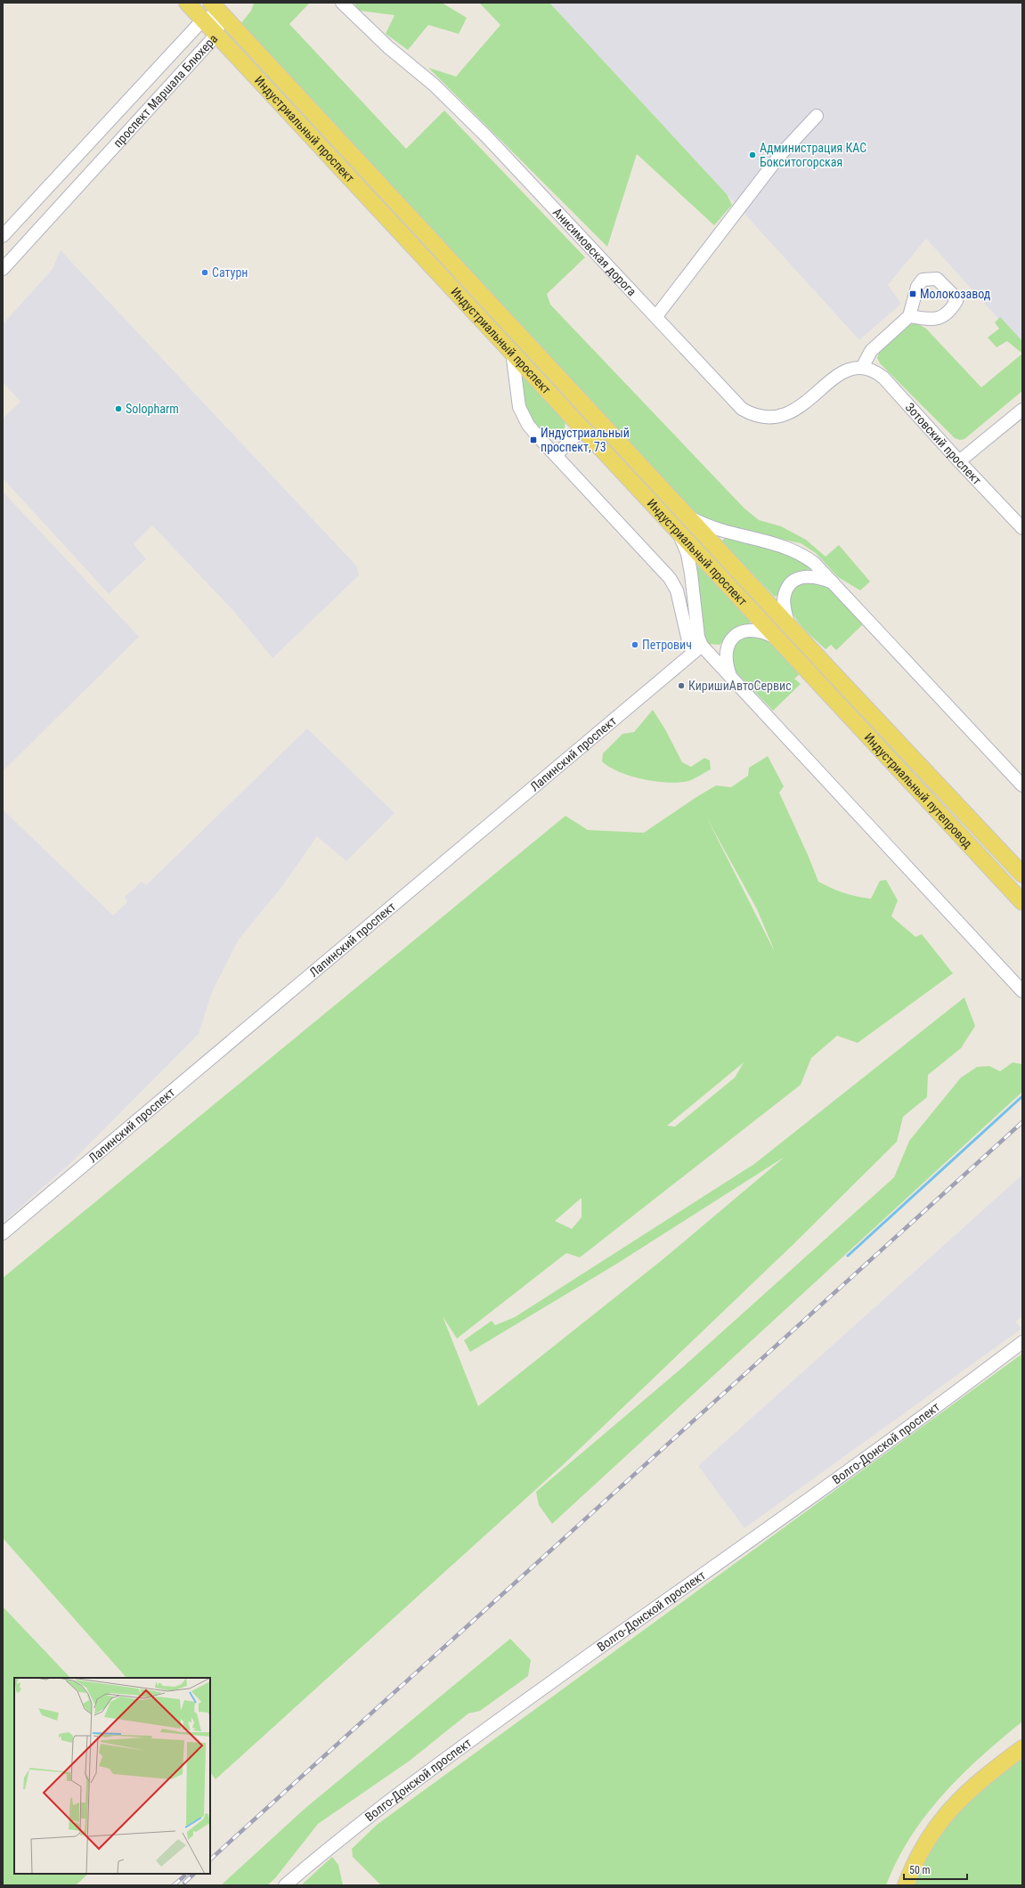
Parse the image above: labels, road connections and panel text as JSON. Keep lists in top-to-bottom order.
{
  "streets": {
    "main road": ["Индустриальный проспект", "Индустриальный путепровод"],
    "street": [
      "проспект Маршала Блюхера",
      "Анисимовская дорога",
      "Зотовский проспект",
      "Лапинский проспект",
      "Волго-Донской проспект"
    ]
  },
  "crossings": [
    ["проспект Маршала Блюхера", "Индустриальный проспект"],
    ["Индустриальный проспект", "Индустриальный путепровод"],
    ["Анисимовская дорога", "Зотовский проспект"]
  ],
  "places": {
    "other": [
      "Администрация КАС Бокситогорская",
      "Сатурн",
      "Solopharm",
      "Петрович",
      "КиришиАвтоСервис"
    ],
    "transit": ["Молокозавод", "Индустриальный проспект, 73"]
  },
  "scale_bar": "50 m"
}
